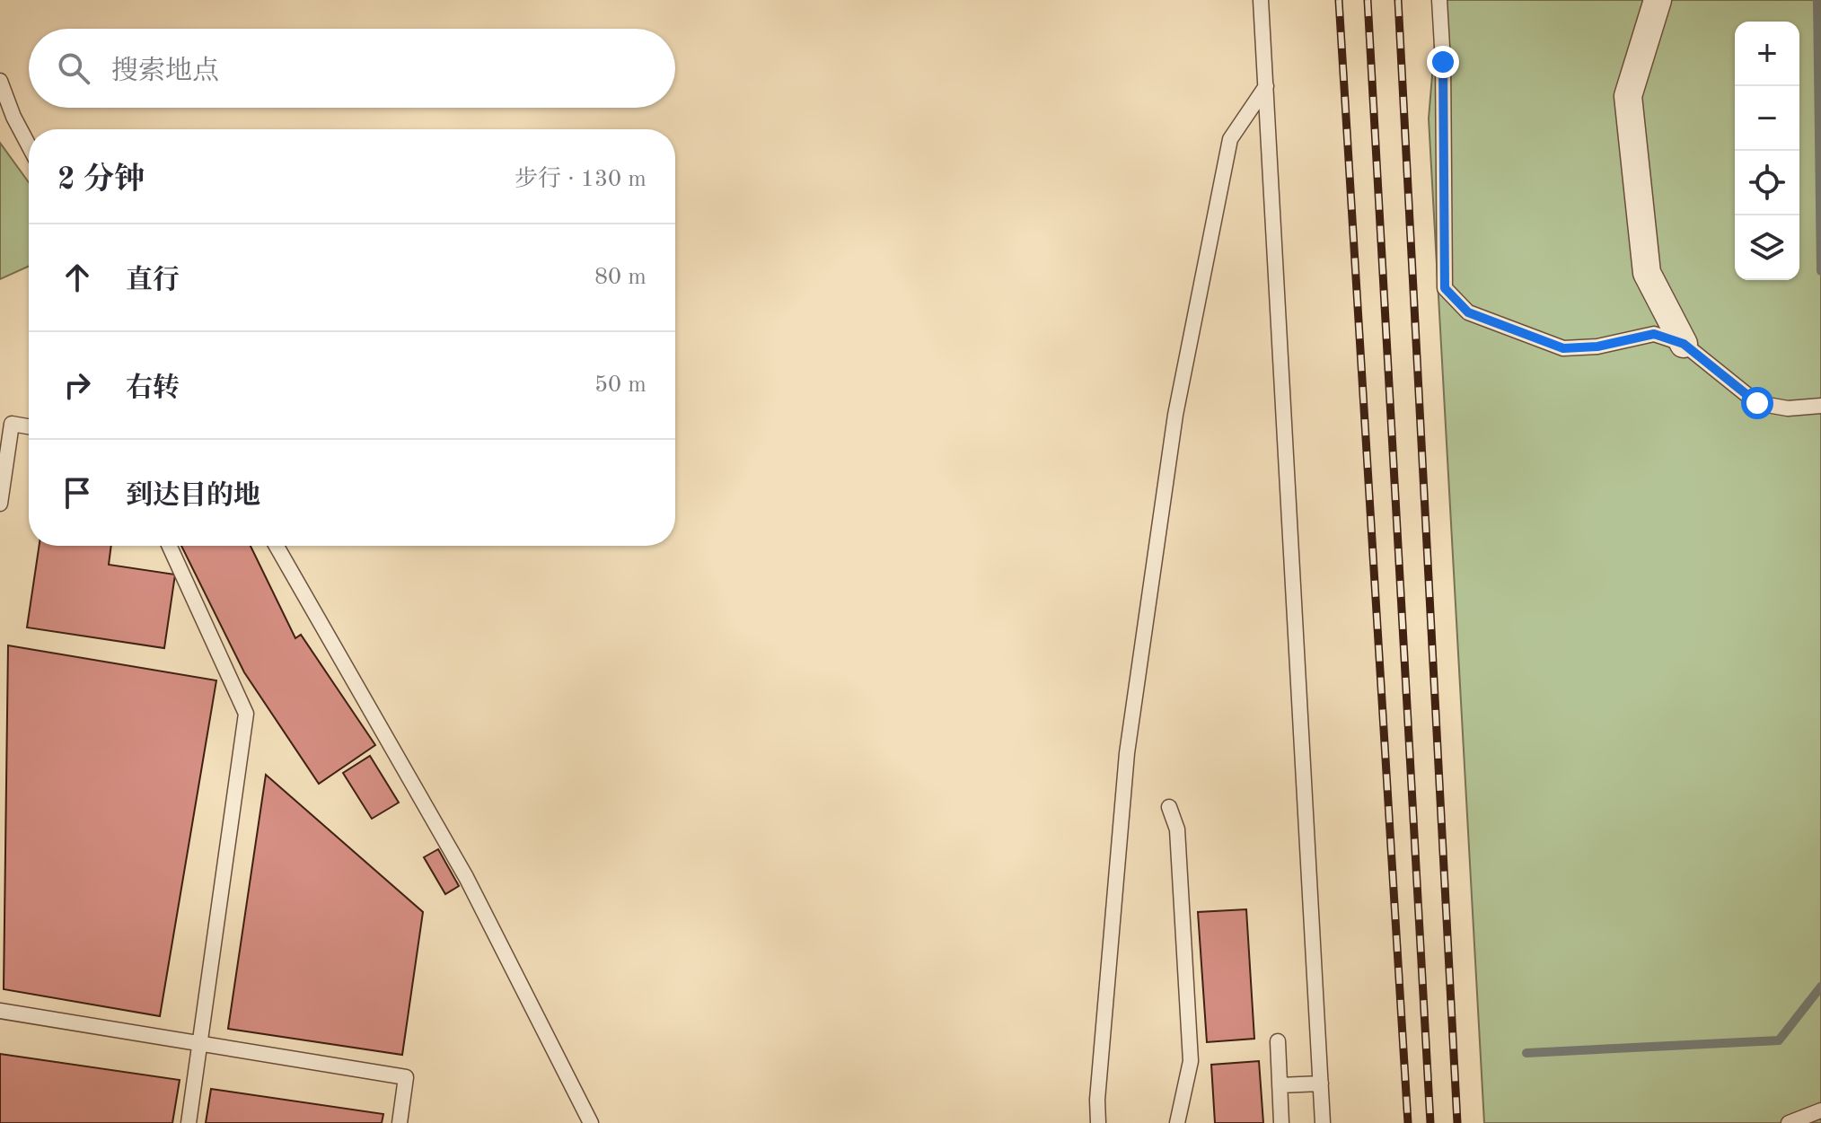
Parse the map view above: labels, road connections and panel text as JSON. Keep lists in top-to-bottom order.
{
  "page": {
    "map_buttons": ["+", "−"],
    "search": "搜索地点",
    "heading": ["2 分钟", "步行 · 130 m"],
    "list": [
      ["直行", "80 m"],
      ["右转", "50 m"],
      "到达目的地"
    ]
  }
}
